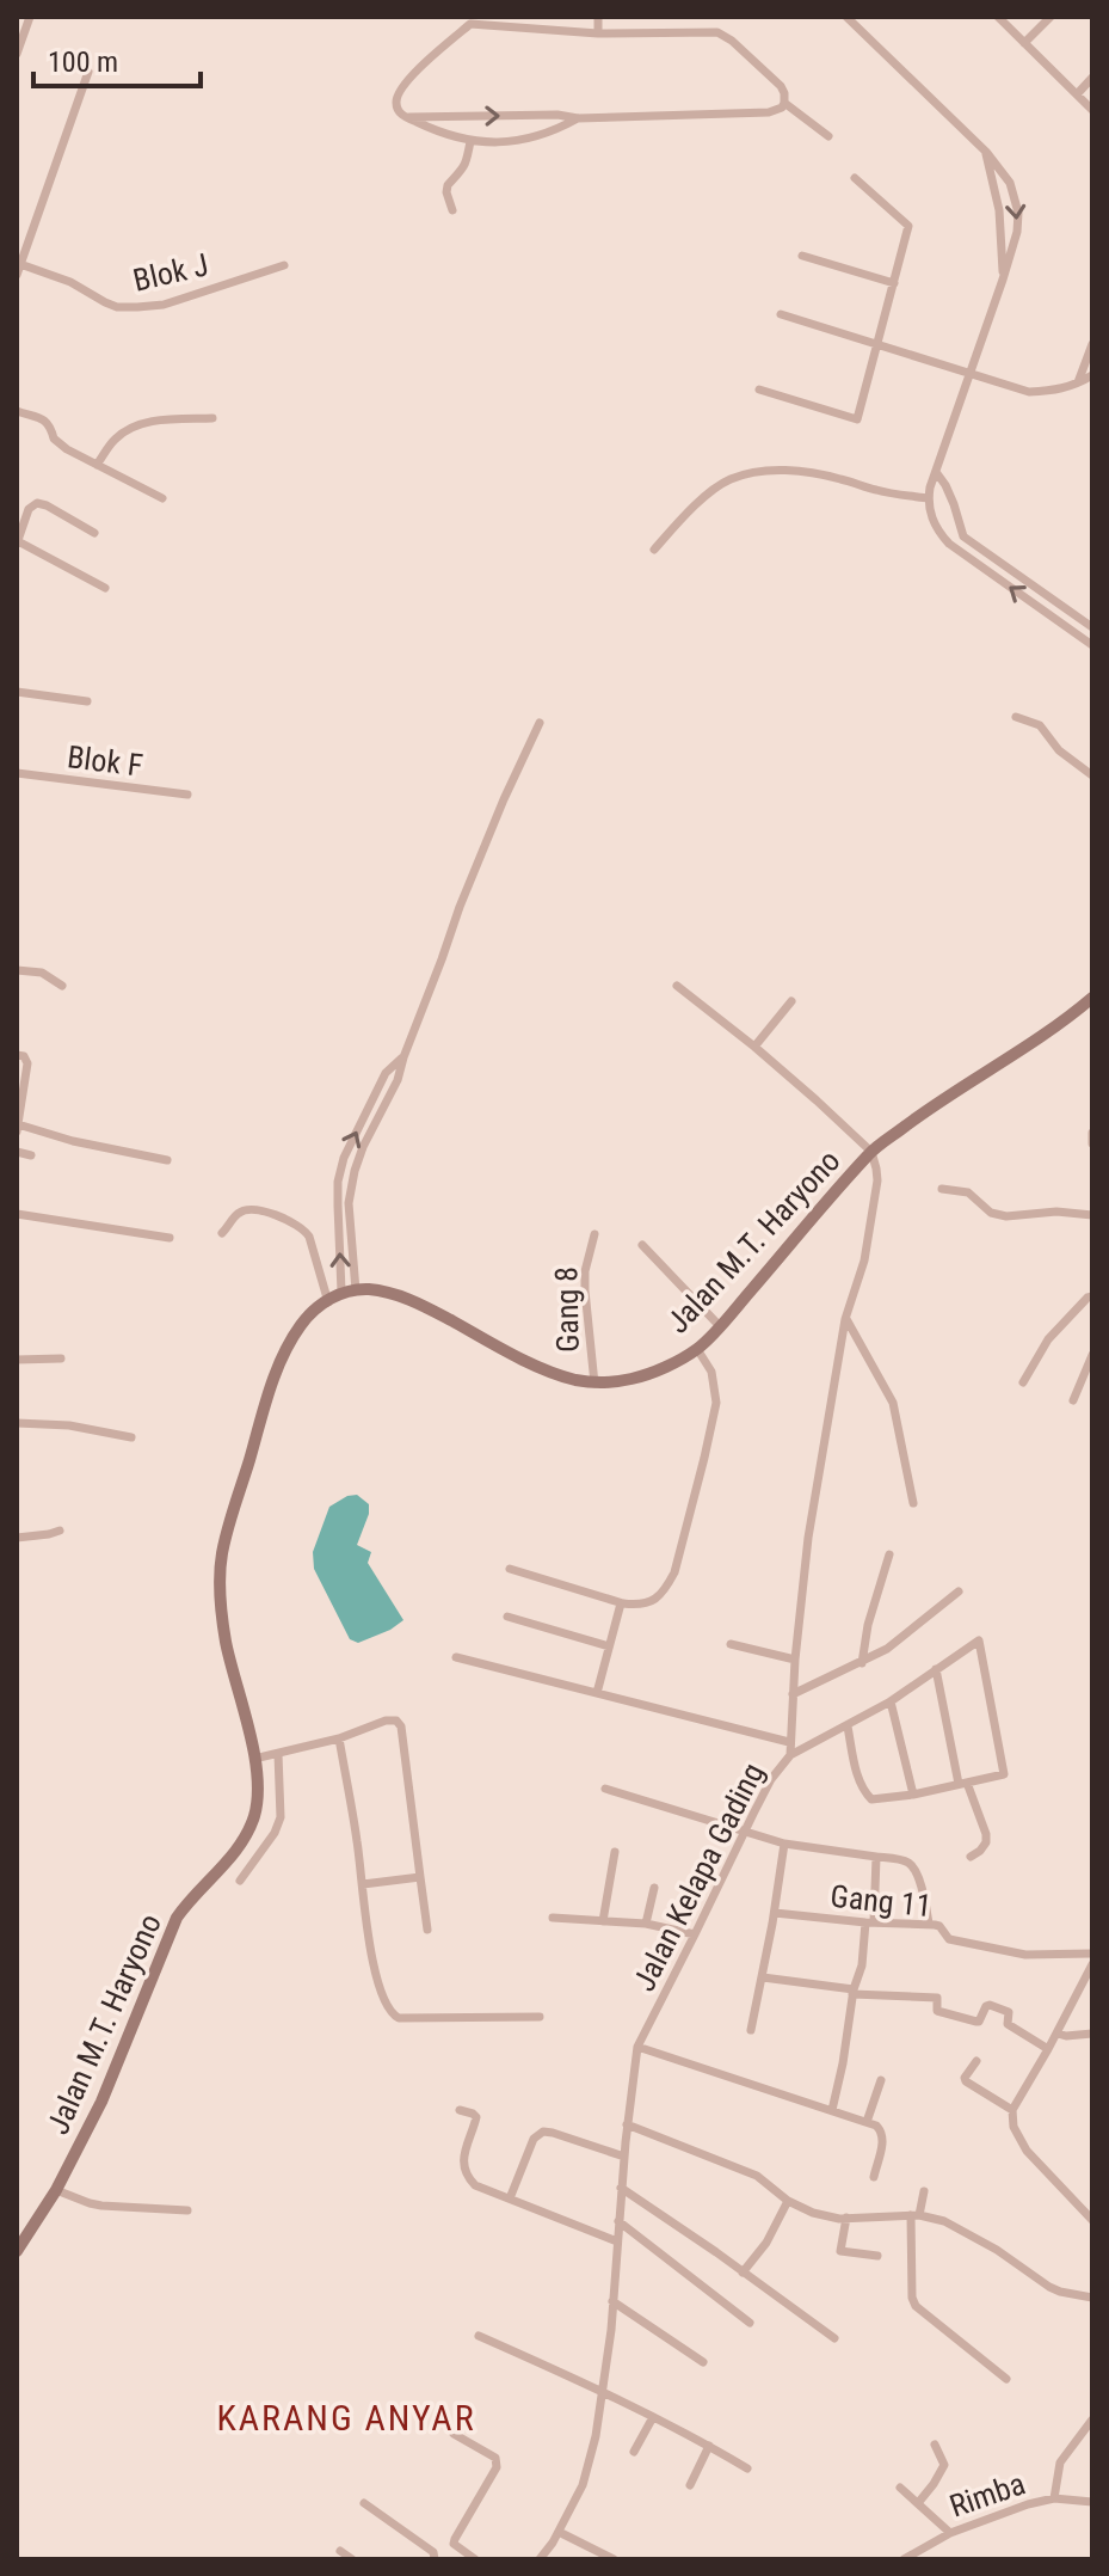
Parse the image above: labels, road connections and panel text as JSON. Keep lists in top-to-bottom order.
{
  "streets": {
    "main road": ["Jalan M.T. Haryono"],
    "street": [
      "Blok J",
      "Blok F",
      "Gang 8",
      "Jalan Kelapa Gading",
      "Gang 11",
      "Rimba"
    ]
  },
  "crossings": [
    ["Jalan M.T. Haryono", "Gang 8"],
    ["Jalan M.T. Haryono", "Jalan Kelapa Gading"]
  ],
  "districts": ["KARANG ANYAR"],
  "scale_bar": "100 m"
}
